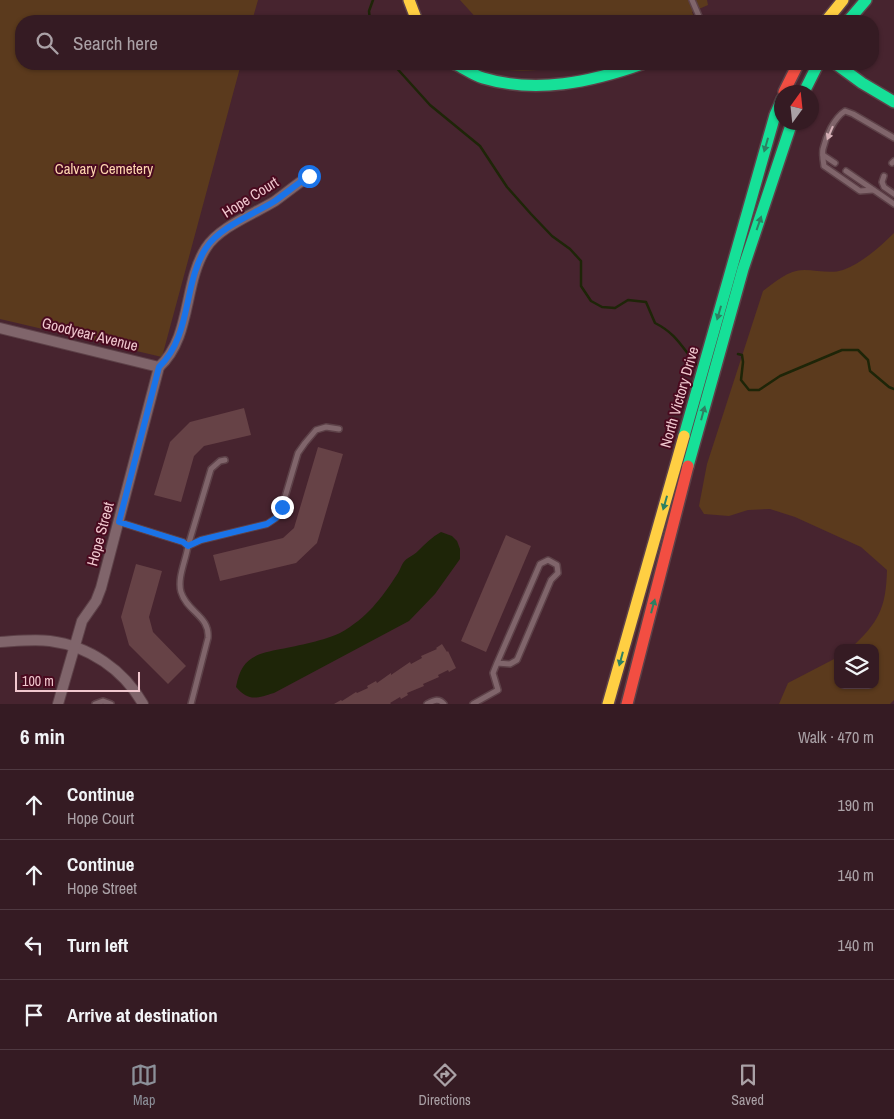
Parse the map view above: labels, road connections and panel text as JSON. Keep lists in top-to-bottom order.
{
  "streets": {
    "main road": ["North Victory Drive"],
    "street": ["Hope Court", "Goodyear Avenue", "Hope Street"]
  },
  "crossings": [
    ["Hope Court", "Goodyear Avenue"],
    ["Hope Court", "Hope Street"],
    ["Goodyear Avenue", "Hope Street"]
  ],
  "parks": ["Calvary Cemetery"],
  "scale_bar": "100 m",
  "north": "top",
  "page": {
    "search": "Search here",
    "scale": "100 m",
    "heading": ["6 min", "Walk · 470 m"],
    "list": [
      ["Continue", "Hope Court", "190 m"],
      ["Continue", "Hope Street", "140 m"],
      ["Turn left", "140 m"],
      "Arrive at destination"
    ],
    "nav": ["Map", "Directions", "Saved"]
  }
}
